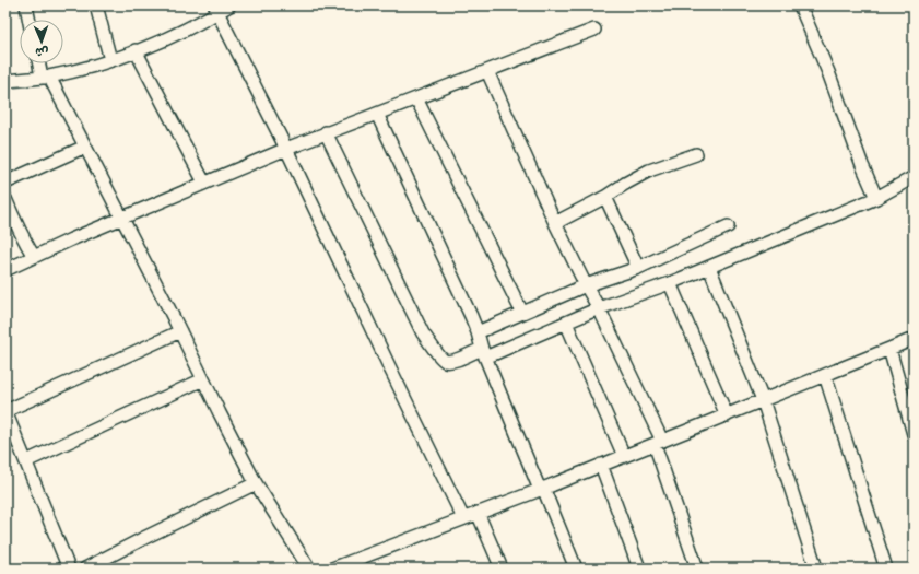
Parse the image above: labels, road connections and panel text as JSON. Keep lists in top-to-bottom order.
{
  "north": "bottom"
}
